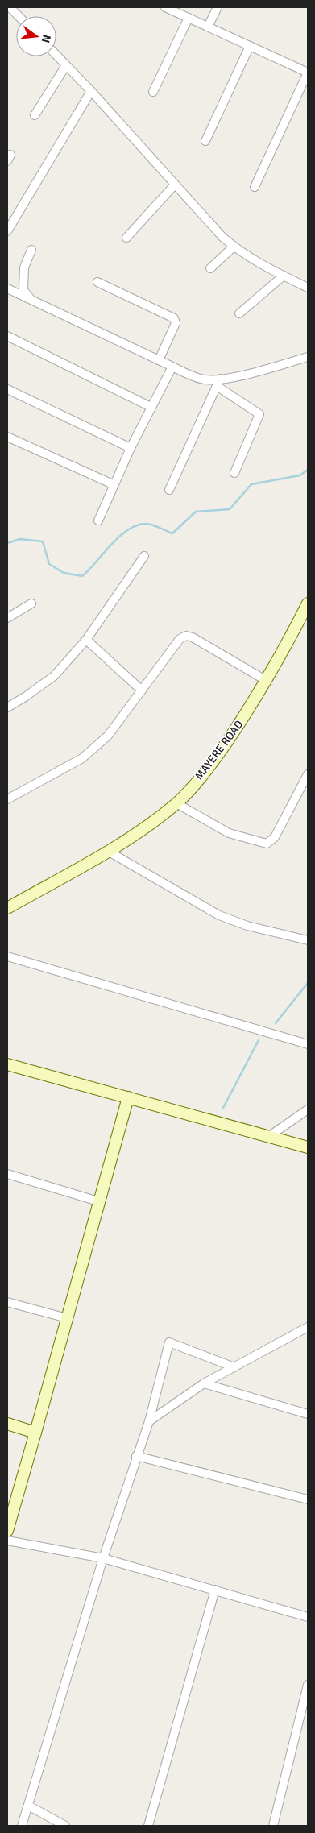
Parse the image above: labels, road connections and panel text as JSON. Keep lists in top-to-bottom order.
{
  "streets": {
    "street": ["MAYERE ROAD"]
  },
  "north": "right"
}
